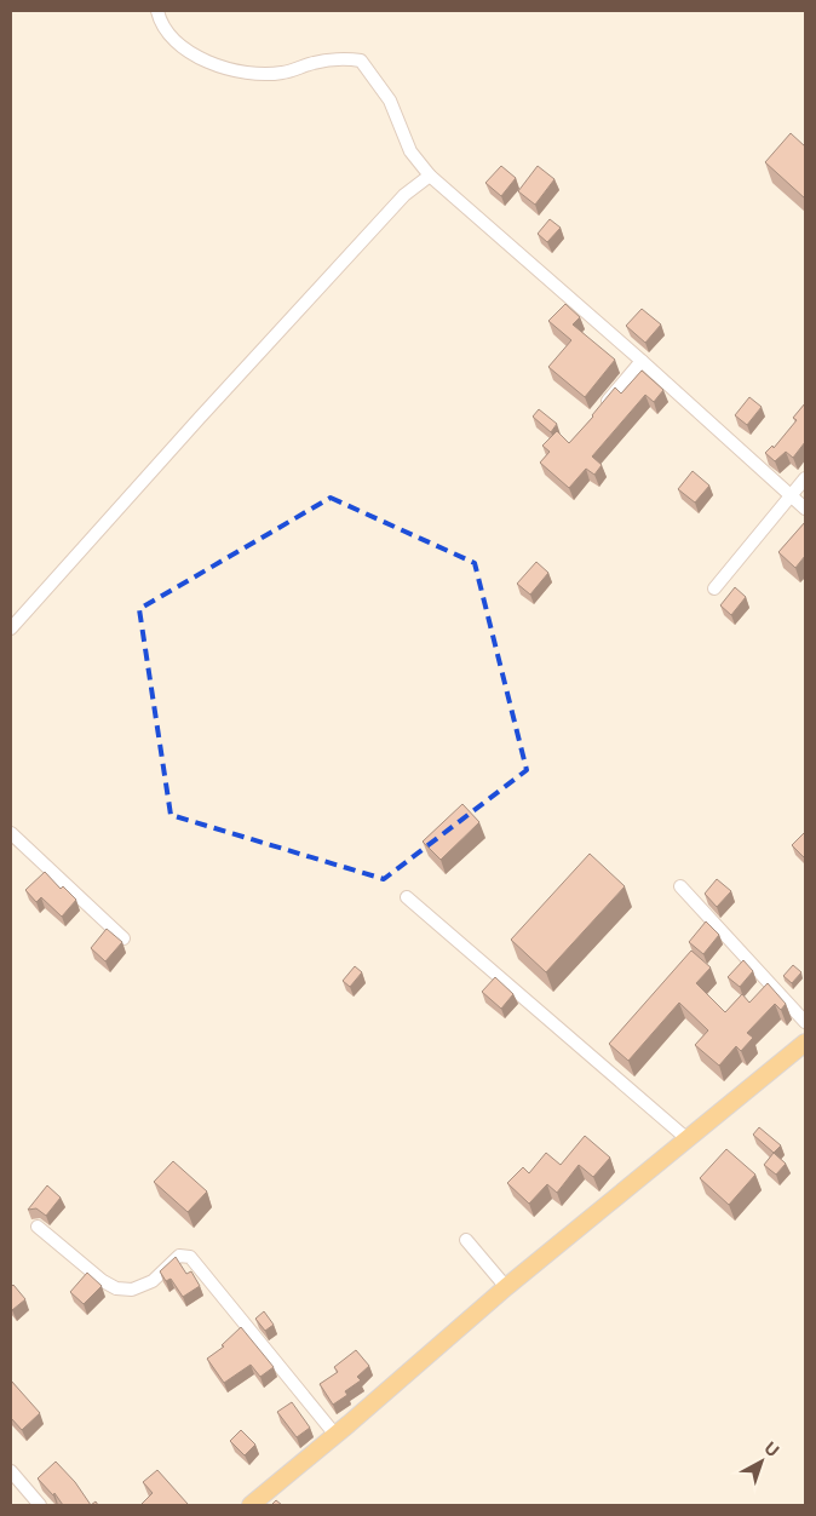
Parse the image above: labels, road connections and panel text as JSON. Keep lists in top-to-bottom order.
{
  "north": "top right"
}
